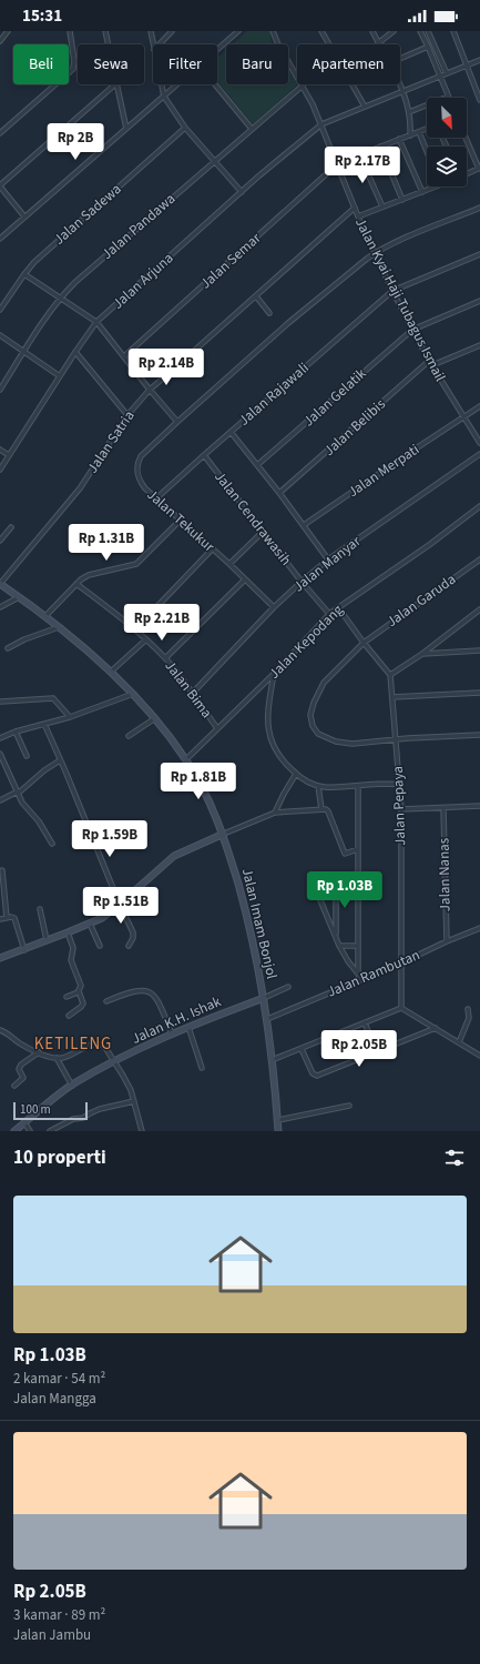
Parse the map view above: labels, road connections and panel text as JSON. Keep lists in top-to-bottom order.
{
  "streets": {
    "street": [
      "Jalan Sadewa",
      "Jalan Pandawa",
      "Jalan Semar",
      "Jalan Arjuna",
      "Jalan Kyai Haji Tubagus Ismail",
      "Jalan Rajawali",
      "Jalan Gelatik",
      "Jalan Belibis",
      "Jalan Satria",
      "Jalan Merpati",
      "Jalan Cendrawasih",
      "Jalan Tekukur",
      "Jalan Manyar",
      "Jalan Garuda",
      "Jalan Kepodang",
      "Jalan Bima",
      "Jalan Pepaya",
      "Jalan Nanas",
      "Jalan Imam Bonjol",
      "Jalan Rambutan",
      "Jalan K.H. Ishak"
    ]
  },
  "crossings": [
    ["Jalan Pandawa", "Jalan Kyai Haji Tubagus Ismail"],
    ["Jalan Semar", "Jalan Kyai Haji Tubagus Ismail"],
    ["Jalan Arjuna", "Jalan Kyai Haji Tubagus Ismail"],
    ["Jalan Kyai Haji Tubagus Ismail", "Jalan Rajawali"],
    ["Jalan Kyai Haji Tubagus Ismail", "Jalan Gelatik"],
    ["Jalan Kyai Haji Tubagus Ismail", "Jalan Belibis"],
    ["Jalan Kyai Haji Tubagus Ismail", "Jalan Satria"],
    ["Jalan Kyai Haji Tubagus Ismail", "Jalan Merpati"],
    ["Jalan Kyai Haji Tubagus Ismail", "Jalan Tekukur"],
    ["Jalan Rajawali", "Jalan Cendrawasih"],
    ["Jalan Rajawali", "Jalan Tekukur"],
    ["Jalan Satria", "Jalan Imam Bonjol"],
    ["Jalan Cendrawasih", "Jalan Manyar"],
    ["Jalan Cendrawasih", "Jalan Kepodang"],
    ["Jalan Tekukur", "Jalan Manyar"],
    ["Jalan Manyar", "Jalan Bima"],
    ["Jalan Garuda", "Jalan Pepaya"],
    ["Jalan Kepodang", "Jalan Bima"],
    ["Jalan Kepodang", "Jalan Imam Bonjol"],
    ["Jalan Pepaya", "Jalan Rambutan"],
    ["Jalan Nanas", "Jalan Rambutan"],
    ["Jalan Imam Bonjol", "Jalan Rambutan"],
    ["Jalan Imam Bonjol", "Jalan K.H. Ishak"]
  ],
  "districts": ["KETILENG"],
  "scale_bar": "100 m",
  "north": "bottom right",
  "page": {
    "status": "15:31",
    "chip": [
      "Beli",
      "Sewa",
      "Filter",
      "Baru",
      "Apartemen"
    ],
    "price": [
      "Rp 2B",
      "Rp 2.17B",
      "Rp 2.14B",
      "Rp 1.31B",
      "Rp 2.21B",
      "Rp 1.81B",
      "Rp 1.59B",
      "Rp 1.03B",
      "Rp 1.51B",
      "Rp 2.05B"
    ],
    "scale": "100 m",
    "heading": "10 properti",
    "list": [
      {
        "name": "Rp 1.03B",
        "note": "2 kamar · 54 m² · Jalan Mangga"
      },
      {
        "name": "Rp 2.05B",
        "note": "3 kamar · 89 m² · Jalan Jambu"
      }
    ]
  }
}
